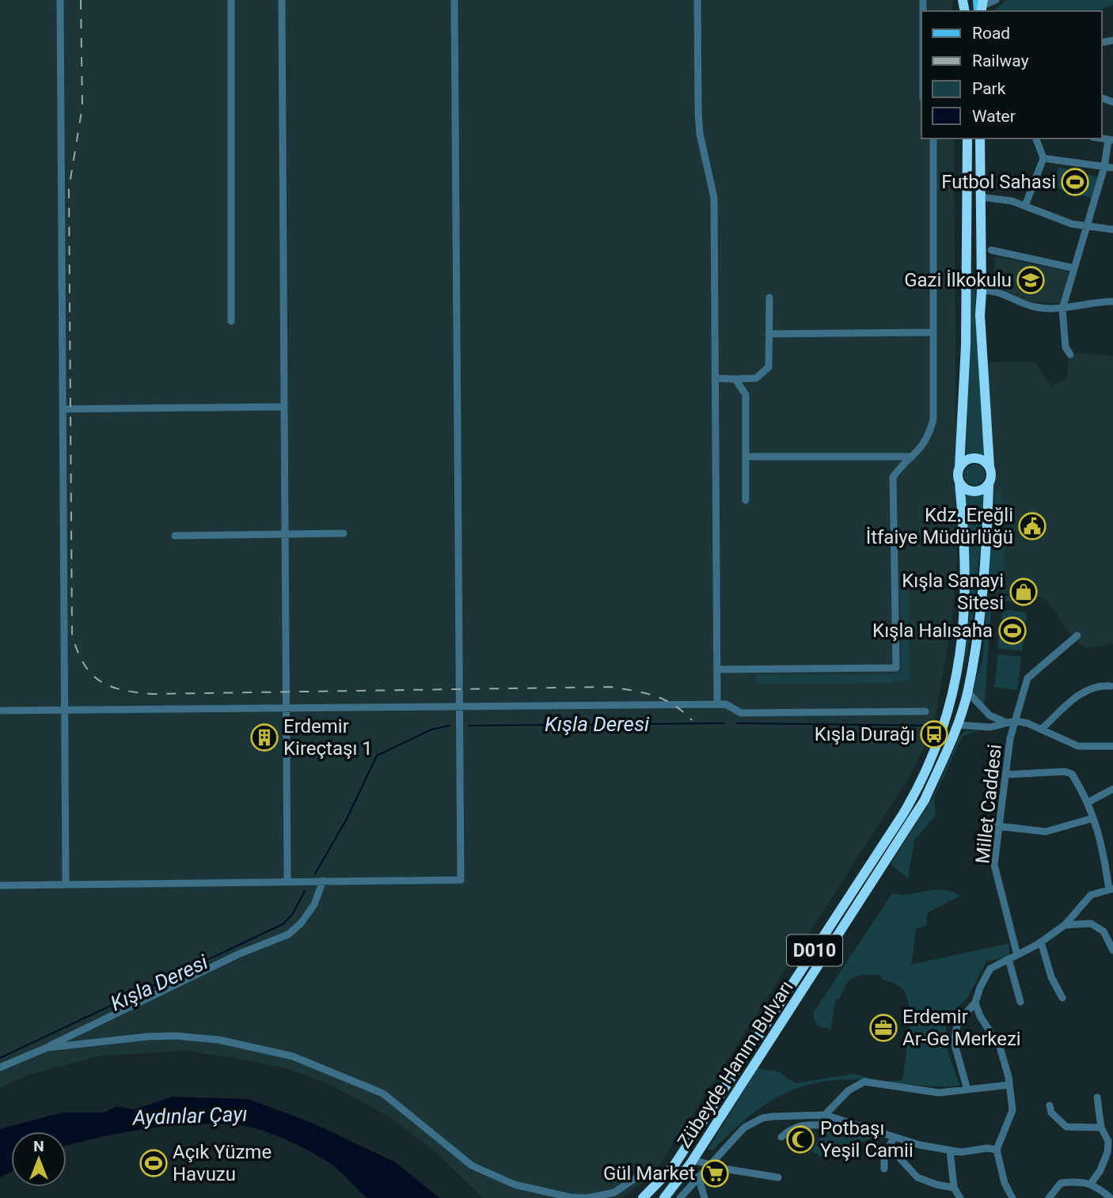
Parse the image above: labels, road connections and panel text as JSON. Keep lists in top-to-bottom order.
{
  "streets": {
    "highway": ["D010", "Zübeyde Hanım Bulvarı"],
    "street": ["Millet Caddesi"]
  },
  "water": ["Kışla Deresi", "Aydınlar Çayı"],
  "places": {
    "sports": ["Futbol Sahasi", "Kışla Halısaha", "Açık Yüzme Havuzu"],
    "school or university": ["Gazi İlkokulu"],
    "public building": ["Kdz. Ereğli İtfaiye Müdürlüğü"],
    "shop": ["Kışla Sanayi Sitesi"],
    "bus stop": ["Kışla Durağı"],
    "building": ["Erdemir Kireçtaşı 1"],
    "office": ["Erdemir Ar-Ge Merkezi"],
    "mosque": ["Potbaşı Yeşil Camii"],
    "supermarket": ["Gül Market"]
  },
  "legend": [
    "Road",
    "Railway",
    "Park",
    "Water"
  ],
  "north": "top"
}
